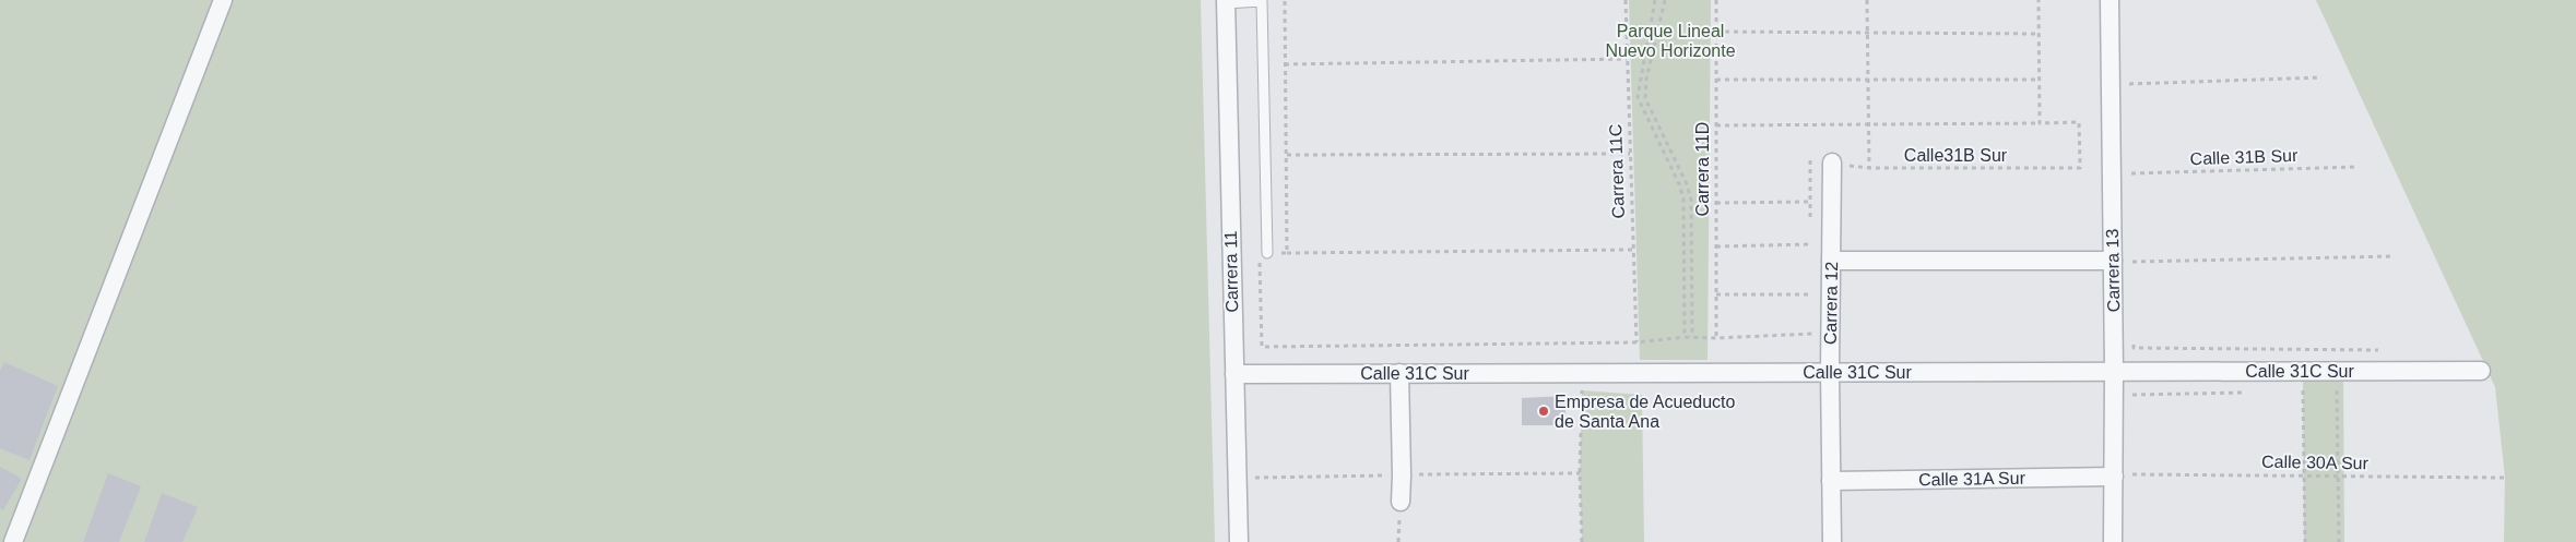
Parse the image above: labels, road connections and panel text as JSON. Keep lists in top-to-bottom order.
{
  "streets": {
    "street": [
      "Carrera 13",
      "Carrera 11",
      "Carrera 12",
      "Calle 31C Sur",
      "Calle 31A Sur"
    ],
    "path": [
      "Calle31B Sur",
      "Calle 31B Sur",
      "Carrera 11D",
      "Carrera 11C",
      "Calle 30A Sur"
    ]
  },
  "crossings": [
    ["Calle31B Sur", "Carrera 12"],
    ["Carrera 13", "Calle 31C Sur"],
    ["Carrera 13", "Calle 30A Sur"],
    ["Carrera 13", "Calle 31A Sur"],
    ["Carrera 11", "Calle 31C Sur"],
    ["Carrera 12", "Calle 31C Sur"],
    ["Carrera 12", "Calle 31A Sur"],
    ["Calle 30A Sur", "Calle 31A Sur"]
  ],
  "parks": ["Parque Lineal Nuevo Horizonte"],
  "places": ["Empresa de Acueducto de Santa Ana"]
}
